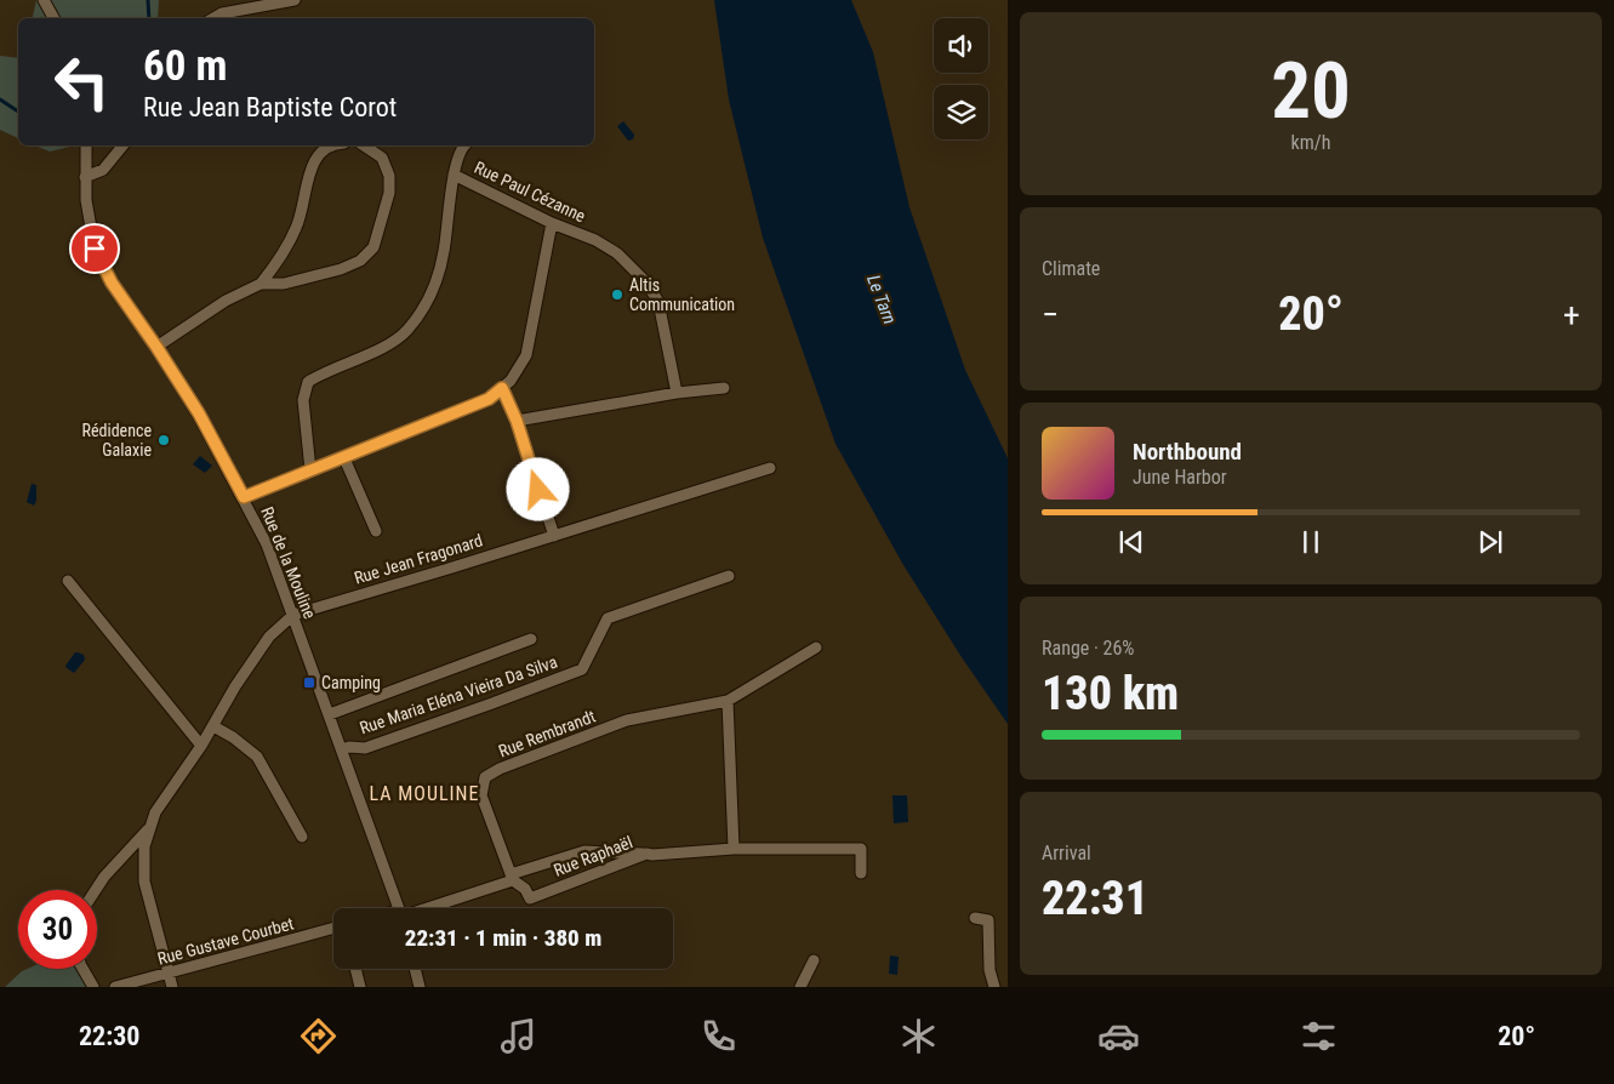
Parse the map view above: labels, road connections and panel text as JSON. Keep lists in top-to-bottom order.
{
  "streets": {
    "street": [
      "Rue Paul Cézanne",
      "Rue Jean Fragonard",
      "Rue de la Mouline",
      "Rue Maria Eléna Vieira Da Silva",
      "Rue Rembrandt",
      "Rue Raphaël",
      "Rue Gustave Courbet"
    ]
  },
  "crossings": [
    ["Rue Jean Fragonard", "Rue de la Mouline"],
    ["Rue de la Mouline", "Rue Maria Eléna Vieira Da Silva"],
    ["Rue Rembrandt", "Rue Raphaël"]
  ],
  "districts": ["LA MOULINE"],
  "water": ["Le Tarn"],
  "places": {
    "other": ["Altis Communication", "Rédidence Galaxie"],
    "transit": ["Camping"]
  },
  "page": {
    "tile": [
      ["20", "km/h"],
      "Climate",
      ["Range · 26%", "130 km"],
      ["Arrival", "22:31"]
    ],
    "turn": ["60 m", "Rue Jean Baptiste Corot"],
    "heat": ["−", "20°", "+"],
    "song": ["Northbound", "June Harbor"],
    "limit": "30",
    "trip": "22:31 · 1 min · 380 m",
    "tabs": ["22:30", "20°"]
  }
}
